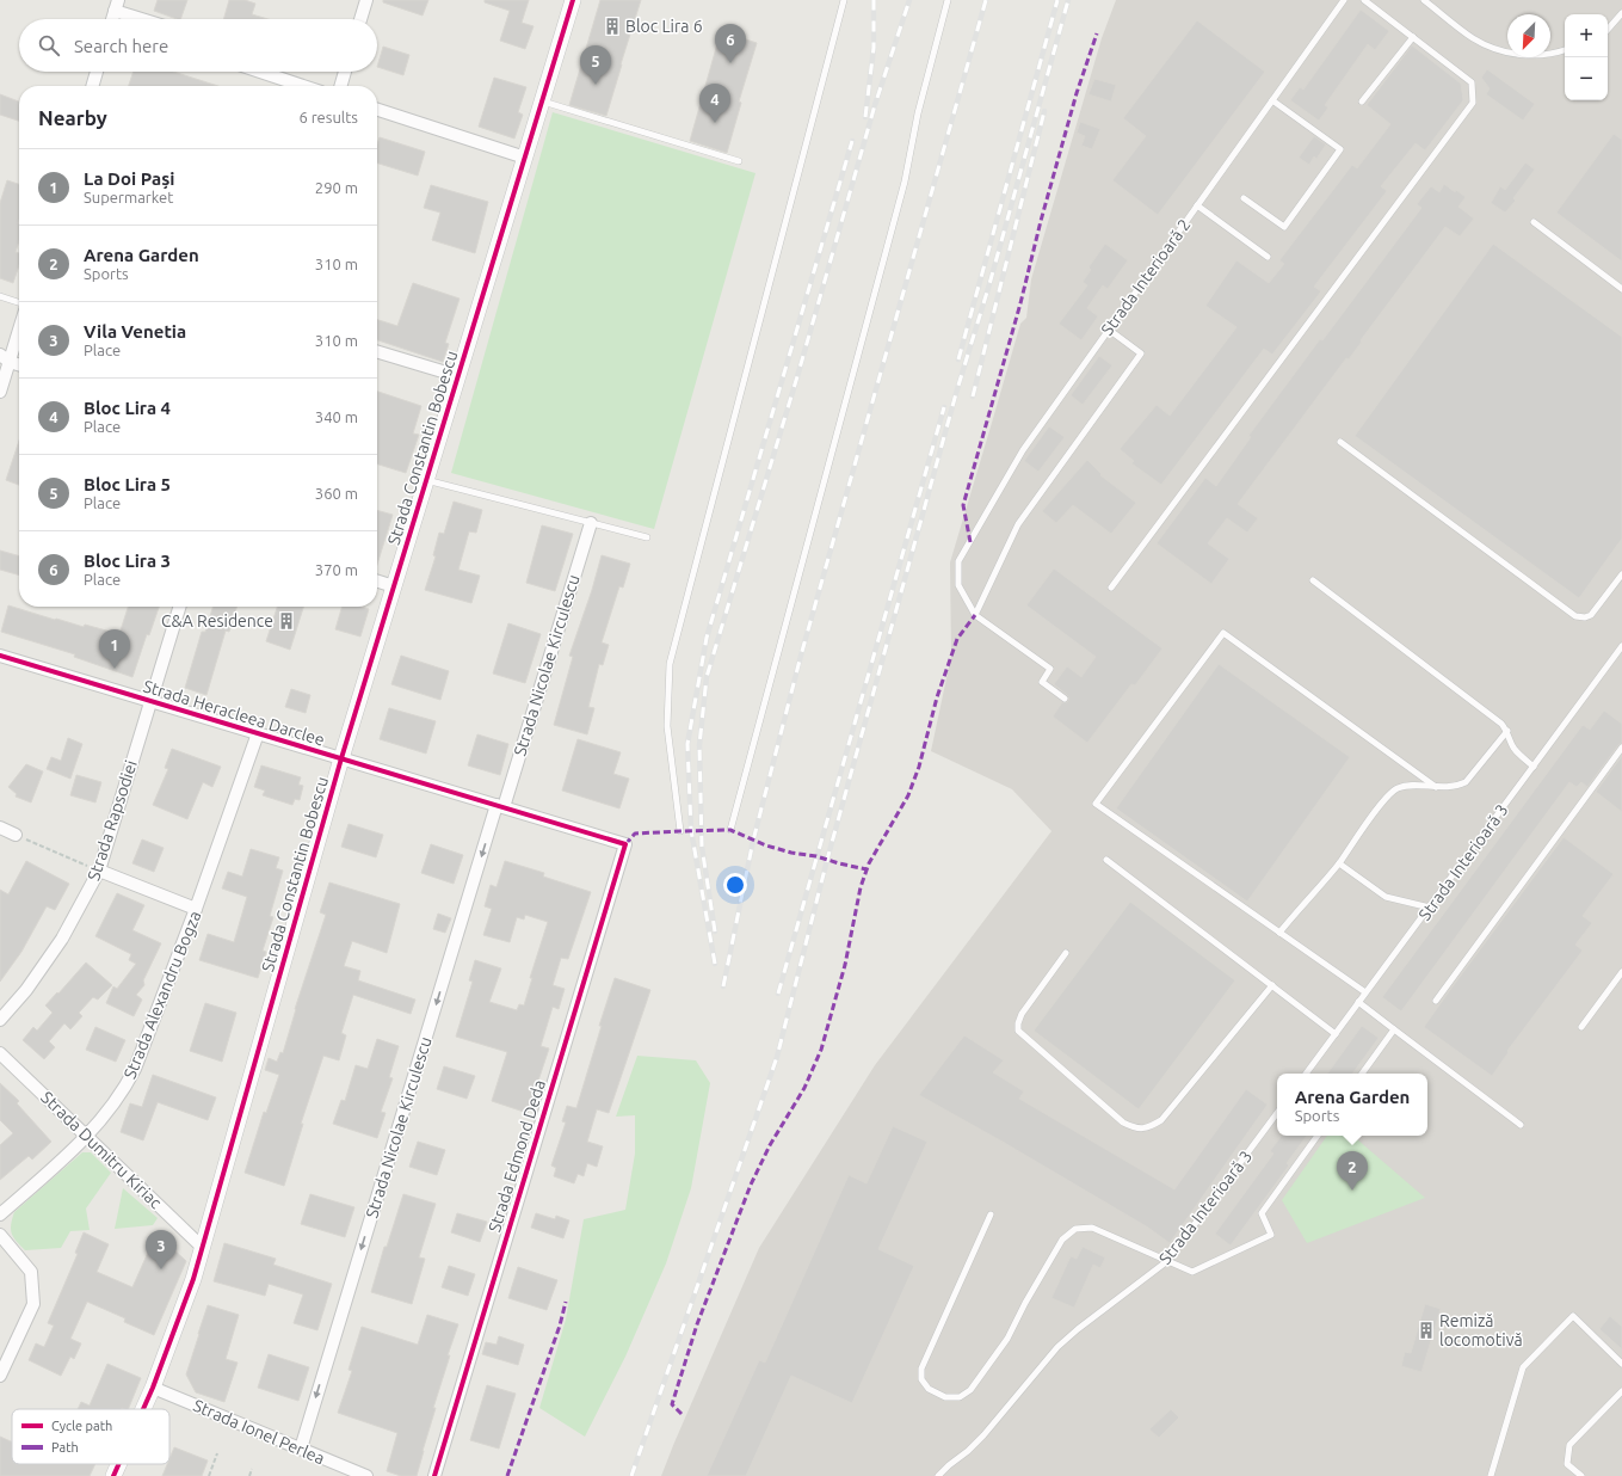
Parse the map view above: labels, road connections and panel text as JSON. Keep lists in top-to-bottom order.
{
  "streets": {
    "street": [
      "Strada Constantin Bobescu",
      "Strada Nicolae Kirculescu",
      "Strada Heracleea Darclee",
      "Strada Rapsodiei",
      "Strada Alexandru Bogza",
      "Strada Dumitru Kiriac",
      "Strada Edmond Deda",
      "Strada Ionel Perlea"
    ],
    "lane": ["Strada Interioară 2", "Strada Interioară 3"]
  },
  "crossings": [
    ["Strada Constantin Bobescu", "Strada Heracleea Darclee"],
    ["Strada Constantin Bobescu", "Strada Dumitru Kiriac"],
    ["Strada Constantin Bobescu", "Strada Ionel Perlea"],
    ["Strada Nicolae Kirculescu", "Strada Heracleea Darclee"],
    ["Strada Nicolae Kirculescu", "Strada Ionel Perlea"],
    ["Strada Heracleea Darclee", "Strada Rapsodiei"],
    ["Strada Heracleea Darclee", "Strada Alexandru Bogza"],
    ["Strada Heracleea Darclee", "Strada Edmond Deda"],
    ["Strada Alexandru Bogza", "Strada Dumitru Kiriac"]
  ],
  "one_way": ["Strada Nicolae Kirculescu"],
  "places": {
    "building": ["Bloc Lira 6", "C&A Residence", "Remiză locomotivă"]
  },
  "legend": ["Cycle path", "Path"],
  "north": "bottom left",
  "page": {
    "map_buttons": ["+", "−"],
    "search": "Search here",
    "pins": [
      "6",
      "5",
      "4",
      "1",
      "2",
      "3"
    ],
    "heading": ["Nearby", "6 results"],
    "list": [
      {
        "mark": "1",
        "name": "La Doi Pași",
        "note": "Supermarket",
        "value": "290 m"
      },
      {
        "mark": "2",
        "name": "Arena Garden",
        "note": "Sports",
        "value": "310 m"
      },
      {
        "mark": "3",
        "name": "Vila Venetia",
        "note": "Place",
        "value": "310 m"
      },
      {
        "mark": "4",
        "name": "Bloc Lira 4",
        "note": "Place",
        "value": "340 m"
      },
      {
        "mark": "5",
        "name": "Bloc Lira 5",
        "note": "Place",
        "value": "360 m"
      },
      {
        "mark": "6",
        "name": "Bloc Lira 3",
        "note": "Place",
        "value": "370 m"
      }
    ],
    "popup": ["Arena Garden", "Sports"]
  }
}
